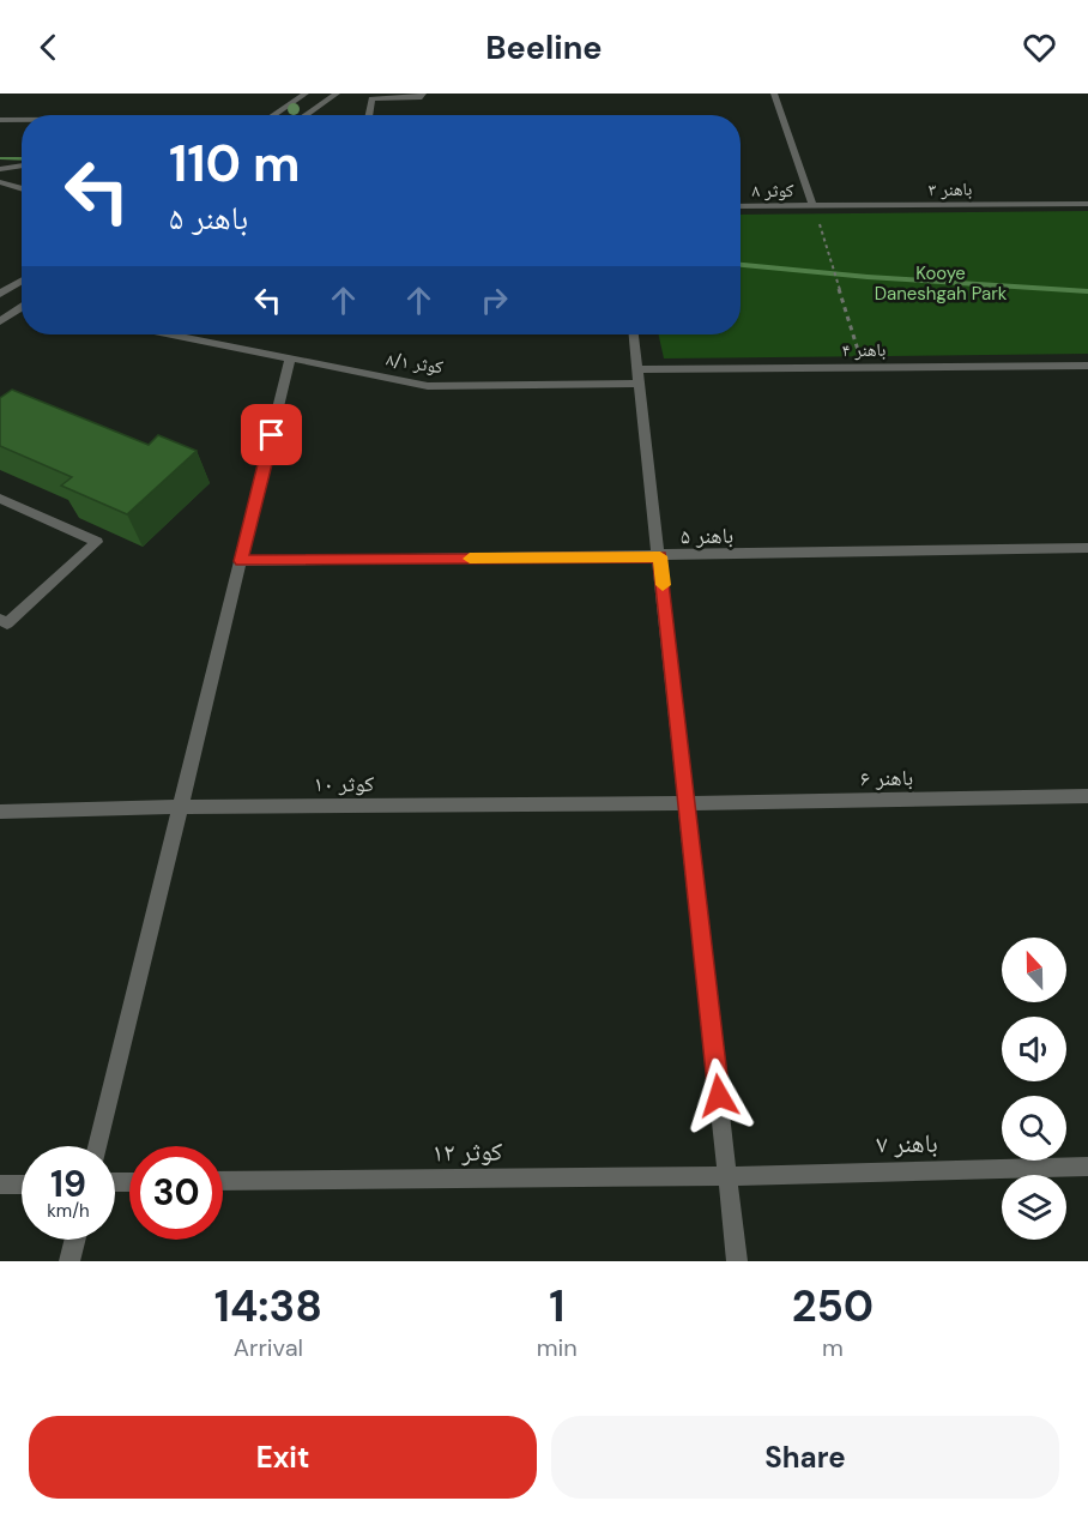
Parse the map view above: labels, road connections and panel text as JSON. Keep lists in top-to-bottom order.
{
  "streets": {
    "street": [
      "باهنر ۳",
      "کوثر ۸",
      "باهنر ۴",
      "کوثر ۸/۱",
      "باهنر ۵",
      "باهنر ۶",
      "کوثر ۱۰",
      "باهنر ۷",
      "کوثر ۱۲"
    ]
  },
  "crossings": [
    ["باهنر ۳", "کوثر ۸"],
    ["باهنر ۴", "کوثر ۸/۱"],
    ["باهنر ۶", "کوثر ۱۰"],
    ["باهنر ۷", "کوثر ۱۲"]
  ],
  "parks": ["Kooye Daneshgah Park"],
  "north": "top",
  "page": {
    "header": "Beeline",
    "turn": ["110 m", "باهنر ۵"],
    "speed": "19 km/h",
    "limit": "30",
    "eta": [
      "14:38",
      "Arrival",
      "1",
      "min",
      "250",
      "m"
    ],
    "buttons": ["Exit", "Share"]
  }
}
